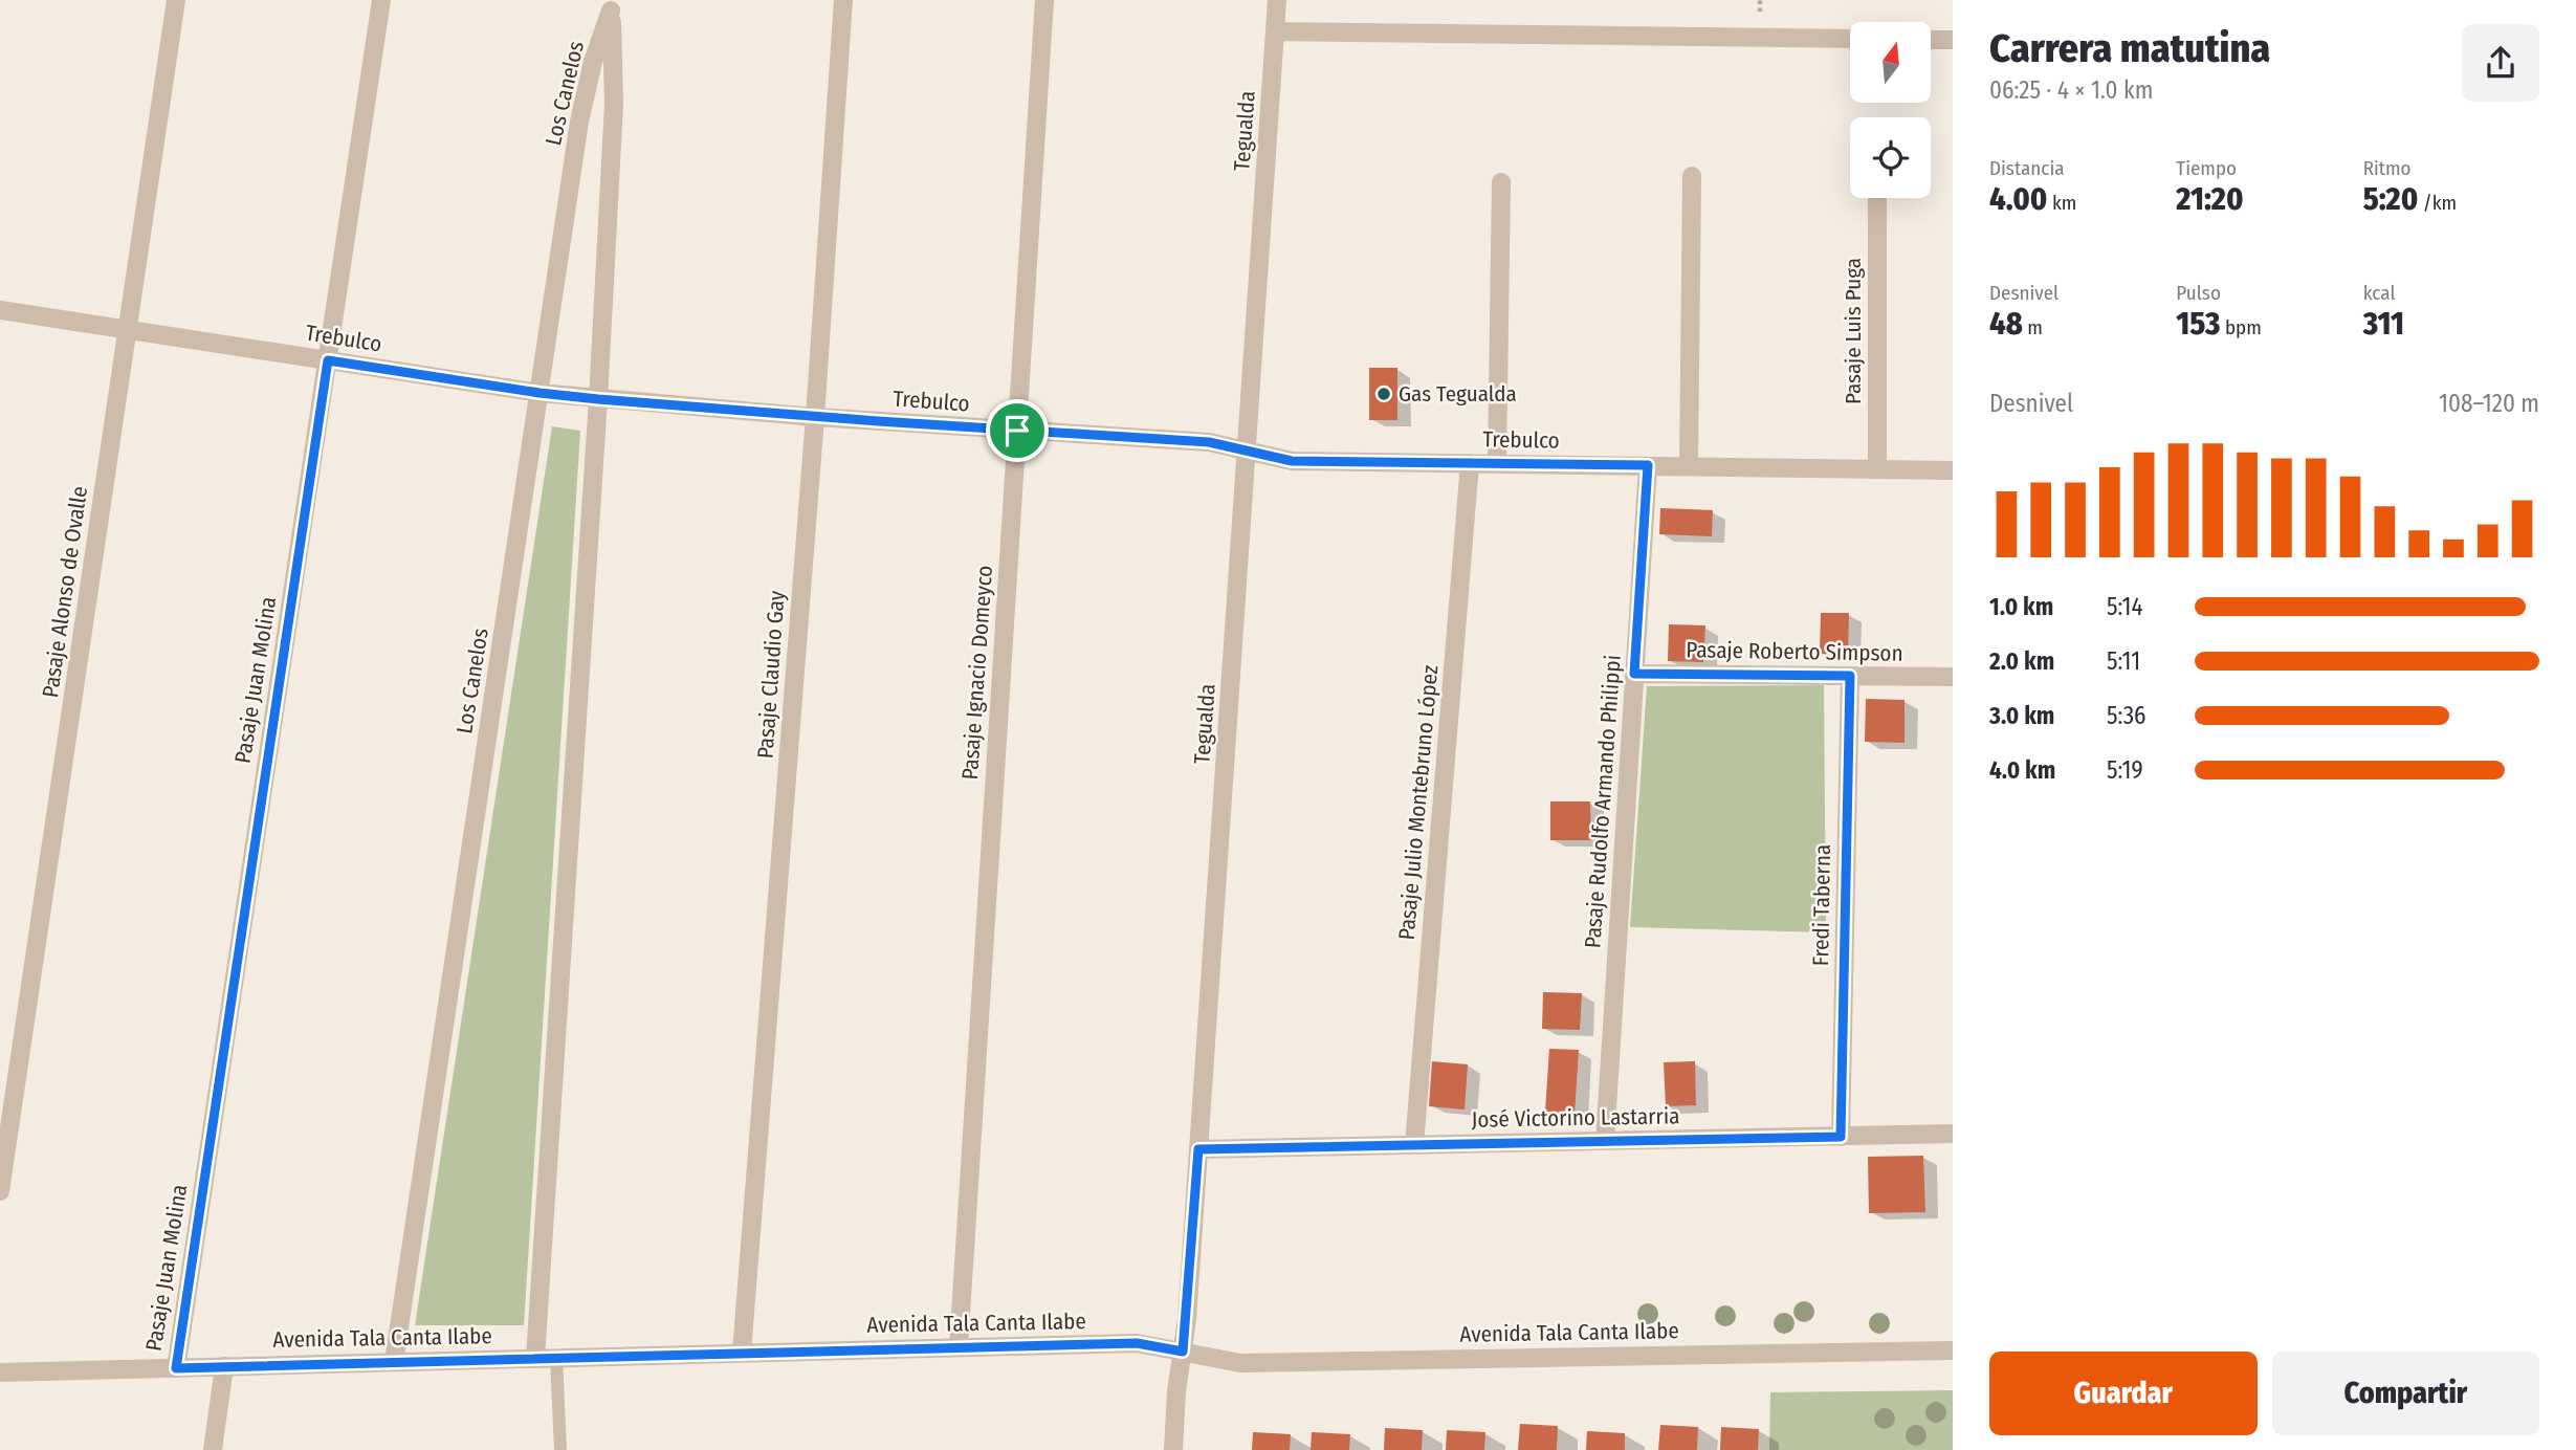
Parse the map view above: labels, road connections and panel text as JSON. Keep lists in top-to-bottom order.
{
  "streets": {
    "street": [
      "Los Canelos",
      "Tegualda",
      "Pasaje Luis Puga",
      "Trebulco",
      "Pasaje Alonso de Ovalle",
      "Pasaje Roberto Simpson",
      "Pasaje Ignacio Domeyco",
      "Pasaje Claudio Gay",
      "Pasaje Juan Molina",
      "Pasaje Rudolfo Armando Philippi",
      "Pasaje Julio Montebruno López",
      "Fredi Taberna",
      "José Victorino Lastarria",
      "Avenida Tala Canta Ilabe"
    ]
  },
  "crossings": [
    ["Los Canelos", "Trebulco"],
    ["Los Canelos", "Avenida Tala Canta Ilabe"],
    ["Tegualda", "Trebulco"],
    ["Tegualda", "José Victorino Lastarria"],
    ["Tegualda", "Avenida Tala Canta Ilabe"],
    ["Pasaje Luis Puga", "Trebulco"],
    ["Trebulco", "Pasaje Alonso de Ovalle"],
    ["Trebulco", "Pasaje Ignacio Domeyco"],
    ["Trebulco", "Pasaje Claudio Gay"],
    ["Trebulco", "Pasaje Juan Molina"],
    ["Trebulco", "Pasaje Rudolfo Armando Philippi"],
    ["Trebulco", "Pasaje Julio Montebruno López"],
    ["Pasaje Roberto Simpson", "Pasaje Rudolfo Armando Philippi"],
    ["Pasaje Roberto Simpson", "Fredi Taberna"],
    ["Pasaje Ignacio Domeyco", "Avenida Tala Canta Ilabe"],
    ["Pasaje Claudio Gay", "Avenida Tala Canta Ilabe"],
    ["Pasaje Juan Molina", "Avenida Tala Canta Ilabe"],
    ["Pasaje Rudolfo Armando Philippi", "José Victorino Lastarria"],
    ["Pasaje Julio Montebruno López", "José Victorino Lastarria"],
    ["Fredi Taberna", "José Victorino Lastarria"]
  ],
  "places": ["Gas Tegualda"],
  "north": "top",
  "page": {
    "heading": ["Carrera matutina", "06:25 · 4 × 1.0 km"],
    "stats": [
      ["Distancia", "4.00 km"],
      ["Tiempo", "21:20"],
      ["Ritmo", "5:20 /km"],
      ["Desnivel", "48 m"],
      ["Pulso", "153 bpm"],
      ["kcal", "311"]
    ],
    "chart": ["Desnivel", "108–120 m"],
    "list": [
      {
        "name": "1.0 km",
        "note": "5:14"
      },
      {
        "name": "2.0 km",
        "note": "5:11"
      },
      {
        "name": "3.0 km",
        "note": "5:36"
      },
      {
        "name": "4.0 km",
        "note": "5:19"
      }
    ],
    "buttons": ["Guardar", "Compartir"]
  }
}
